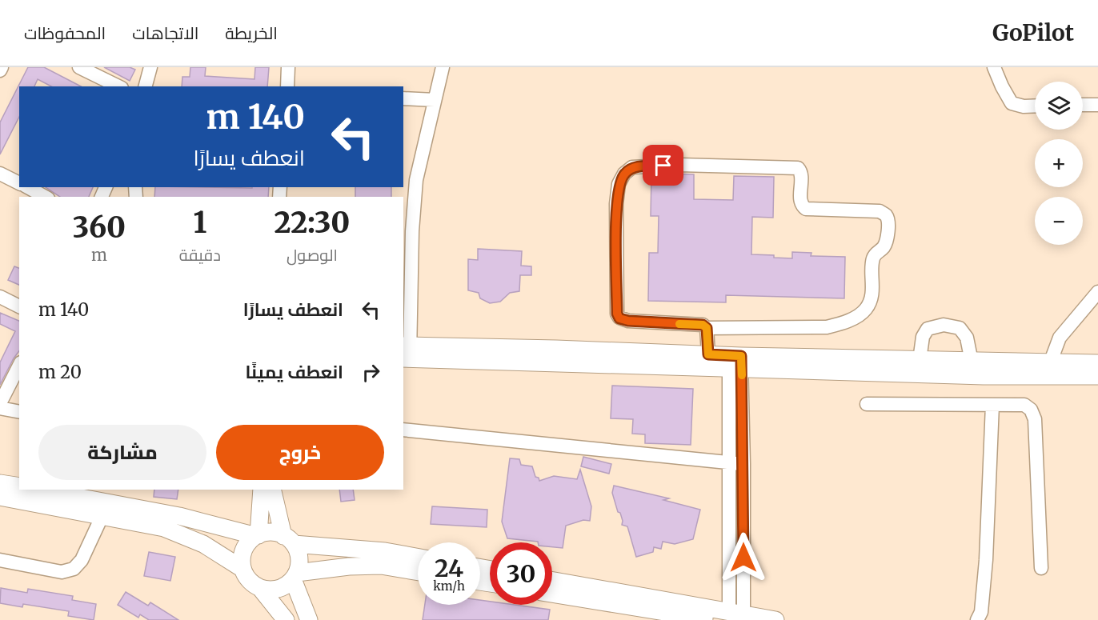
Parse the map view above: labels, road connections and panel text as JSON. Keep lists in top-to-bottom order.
{
  "page": {
    "header": "GoPilot",
    "nav": ["الخريطة", "الاتجاهات", "المحفوظات"],
    "map_buttons": ["+", "−"],
    "turn": ["140 m", "انعطف يسارًا"],
    "eta": [
      "22:30",
      "الوصول",
      "1",
      "دقيقة",
      "360",
      "m"
    ],
    "list": [
      {
        "name": "انعطف يسارًا",
        "value": "140 m"
      },
      {
        "name": "انعطف يمينًا",
        "value": "20 m"
      }
    ],
    "buttons": ["خروج", "مشاركة"],
    "speed": "24 km/h",
    "limit": "30"
  }
}
